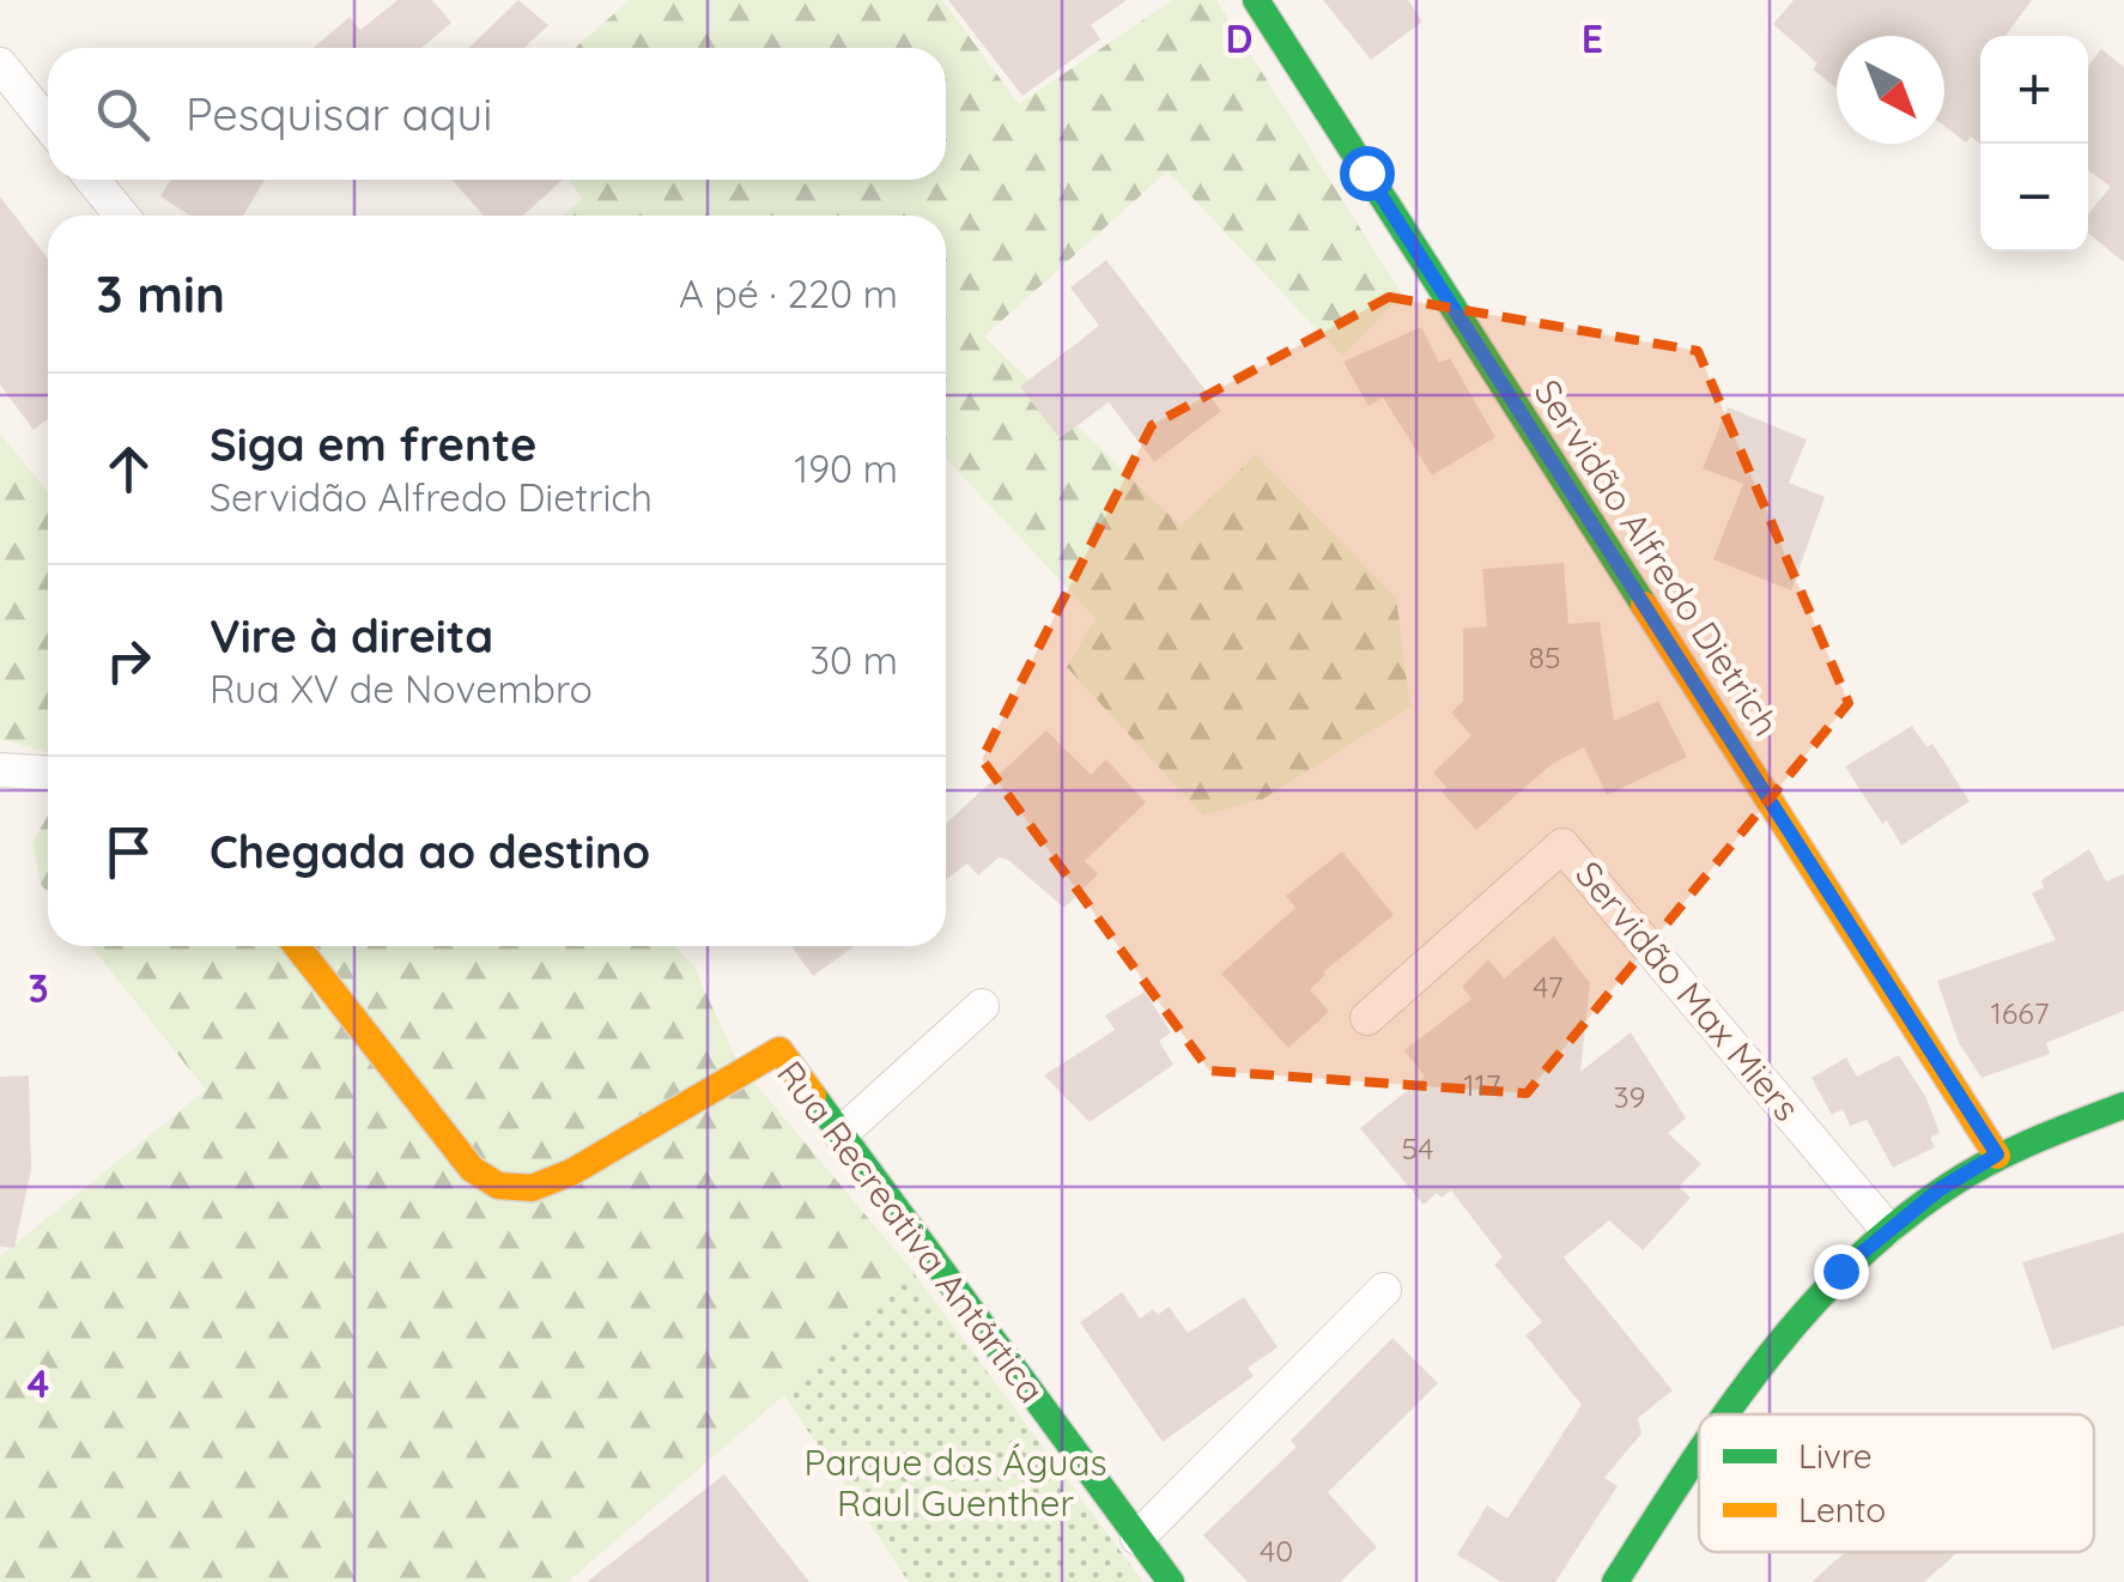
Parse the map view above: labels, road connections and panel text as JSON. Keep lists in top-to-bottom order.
{
  "streets": {
    "street": ["Servidão Alfredo Dietrich", "Servidão Max Miers", "Rua Recreativa Antártica"]
  },
  "parks": ["Parque das Águas Raul Guenther"],
  "house_numbers": [
    "85",
    "47",
    "1667",
    "117",
    "39",
    "54",
    "40"
  ],
  "legend": ["Livre", "Lento"],
  "north": "bottom right",
  "page": {
    "map_buttons": ["+", "−"],
    "search": "Pesquisar aqui",
    "heading": ["3 min", "A pé · 220 m"],
    "list": [
      ["Siga em frente", "Servidão Alfredo Dietrich", "190 m"],
      ["Vire à direita", "Rua XV de Novembro", "30 m"],
      "Chegada ao destino"
    ]
  },
  "grid": {
    "columns": ["D", "E"],
    "rows": ["3", "4"]
  }
}
